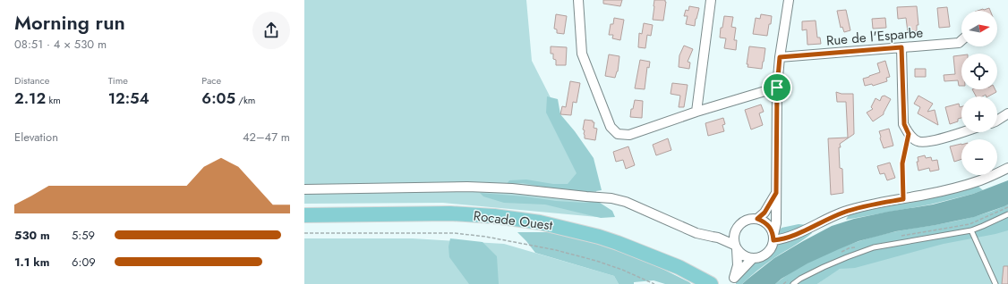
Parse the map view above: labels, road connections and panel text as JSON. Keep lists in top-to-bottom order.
{
  "streets": {
    "main road": ["Rocade Ouest"],
    "street": ["Rue de l'Esparbe"]
  },
  "north": "right",
  "page": {
    "heading": ["Morning run", "08:51 · 4 × 530 m"],
    "map_buttons": ["+", "−"],
    "stats": [
      ["Distance", "2.12 km"],
      ["Time", "12:54"],
      ["Pace", "6:05 /km"]
    ],
    "chart": ["Elevation", "42–47 m"],
    "list": [
      {
        "name": "530 m",
        "note": "5:59"
      },
      {
        "name": "1.1 km",
        "note": "6:09"
      }
    ]
  }
}
